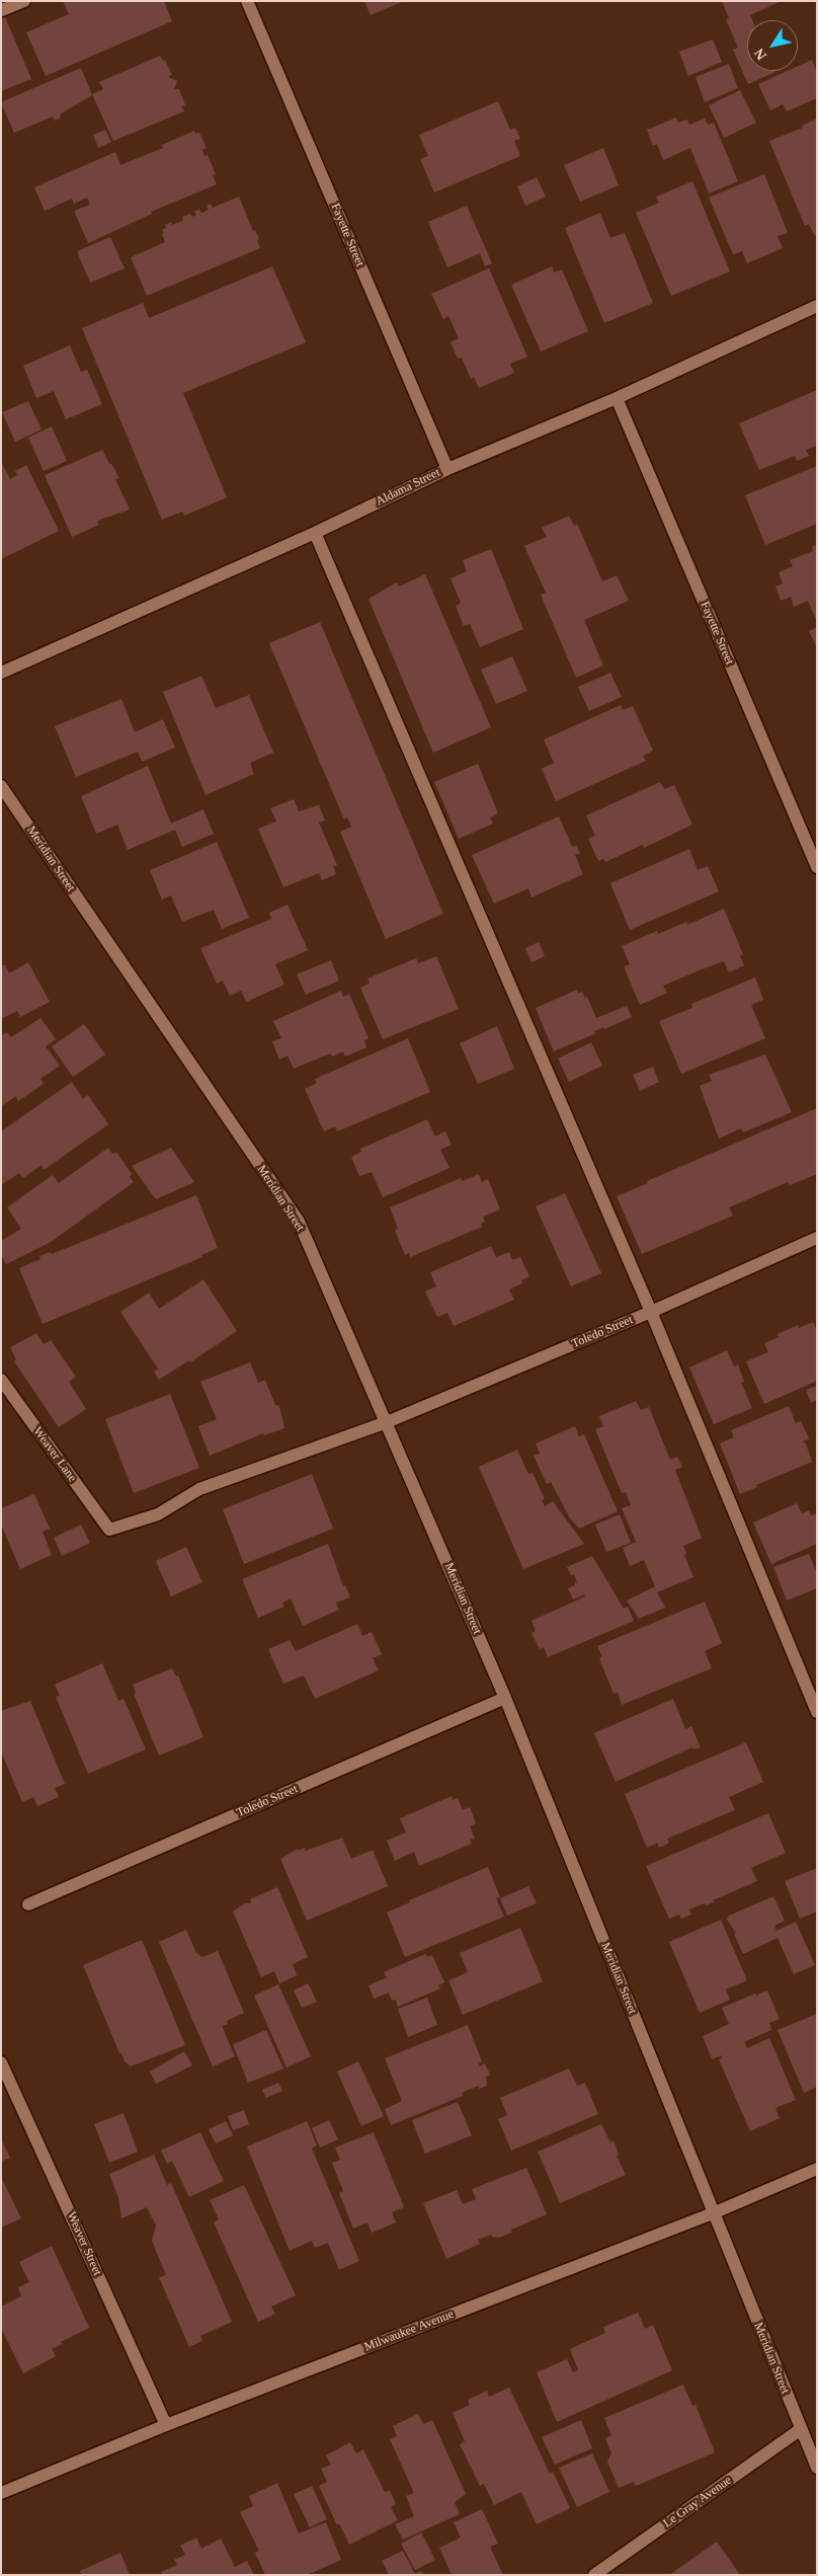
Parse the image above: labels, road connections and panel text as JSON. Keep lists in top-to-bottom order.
{
  "streets": {
    "street": [
      "Fayette Street",
      "Aldama Street",
      "Meridian Street",
      "Toledo Street",
      "Weaver Lane",
      "Weaver Street",
      "Milwaukee Avenue",
      "Le Gray Avenue"
    ]
  },
  "crossings": [
    ["Fayette Street", "Aldama Street"],
    ["Meridian Street", "Toledo Street"],
    ["Meridian Street", "Milwaukee Avenue"],
    ["Meridian Street", "Le Gray Avenue"],
    ["Toledo Street", "Weaver Lane"],
    ["Weaver Street", "Milwaukee Avenue"]
  ],
  "north": "bottom left"
}
